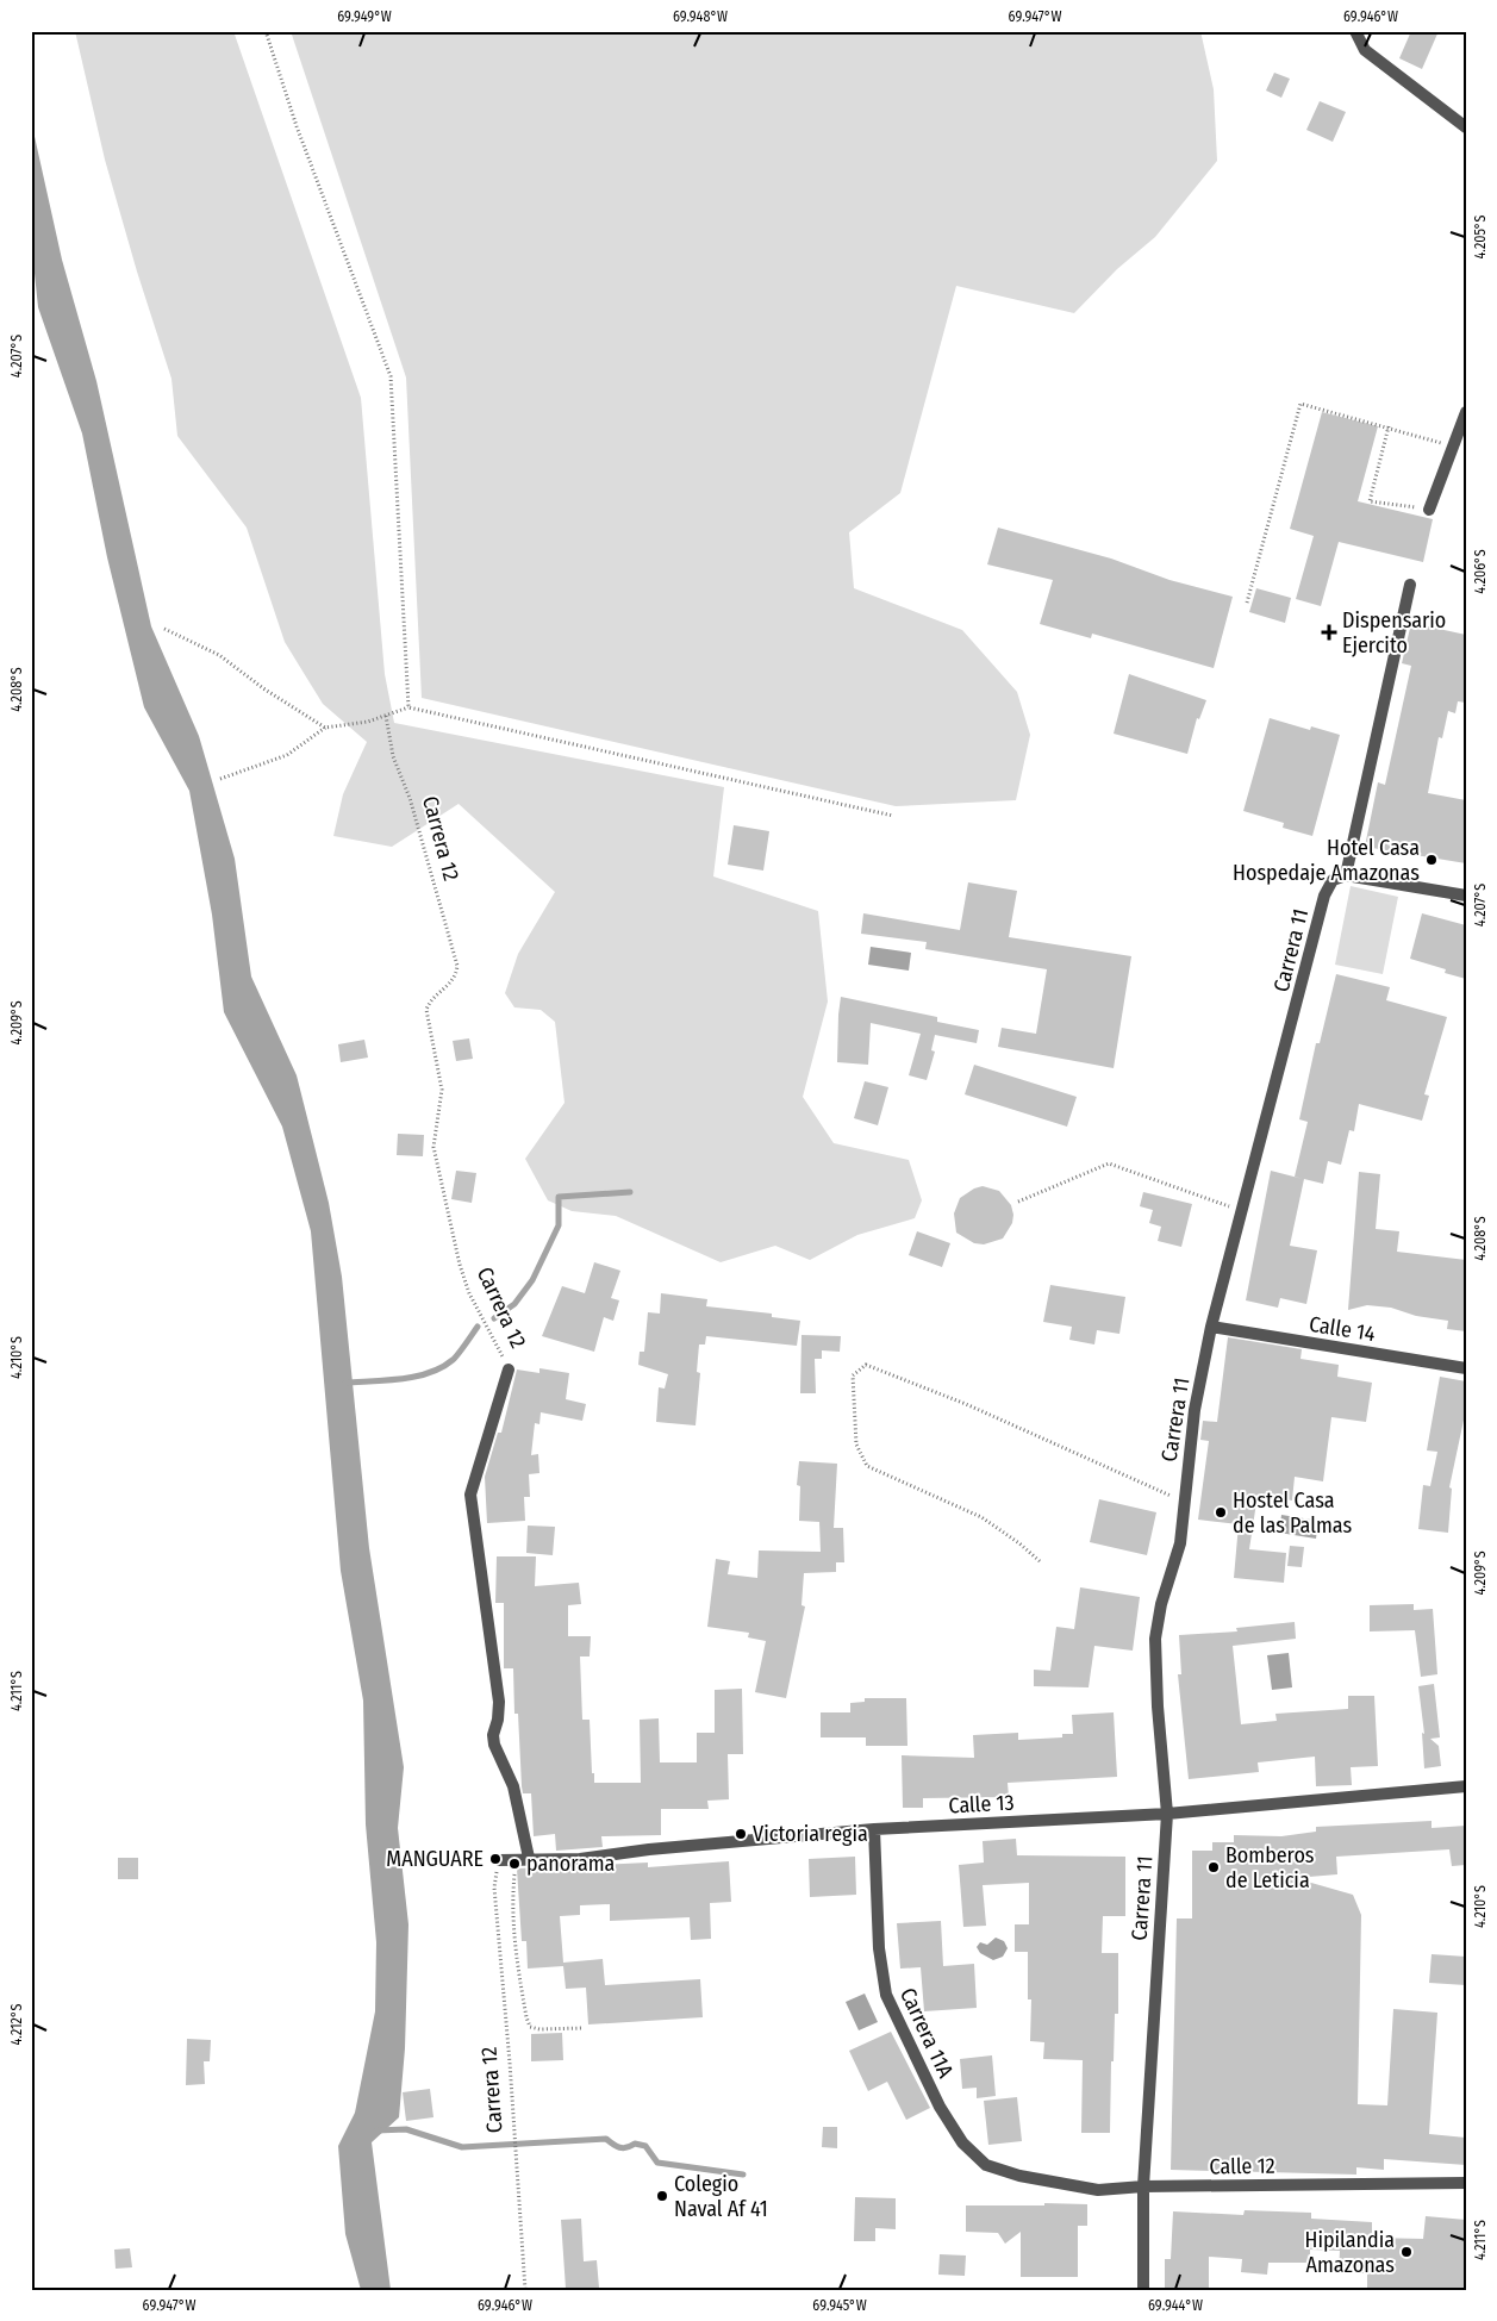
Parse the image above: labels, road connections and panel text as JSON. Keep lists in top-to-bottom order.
{
  "streets": {
    "street": [
      "Carrera 12",
      "Carrera 11",
      "Calle 14",
      "Calle 13",
      "Carrera 11A",
      "Calle 12"
    ]
  },
  "crossings": [
    ["Carrera 12", "Calle 13"],
    ["Carrera 11", "Calle 14"],
    ["Carrera 11", "Calle 13"],
    ["Carrera 11", "Calle 12"],
    ["Calle 13", "Carrera 11A"],
    ["Carrera 11A", "Calle 12"]
  ],
  "places": {
    "health": ["Dispensario Ejercito"],
    "other": [
      "Hotel Casa Hospedaje Amazonas",
      "Hostel Casa de las Palmas",
      "Victoria regia",
      "MANGUARE",
      "panorama",
      "Bomberos de Leticia",
      "Colegio Naval Af 41",
      "Hipilandia Amazonas"
    ]
  },
  "coordinates": [
    "69.949°W",
    "69.948°W",
    "69.947°W",
    "69.946°W",
    "4.205°S",
    "4.207°S",
    "4.206°S",
    "4.208°S",
    "4.209°S",
    "4.210°S",
    "4.211°S",
    "4.212°S",
    "69.945°W",
    "69.944°W"
  ]
}
